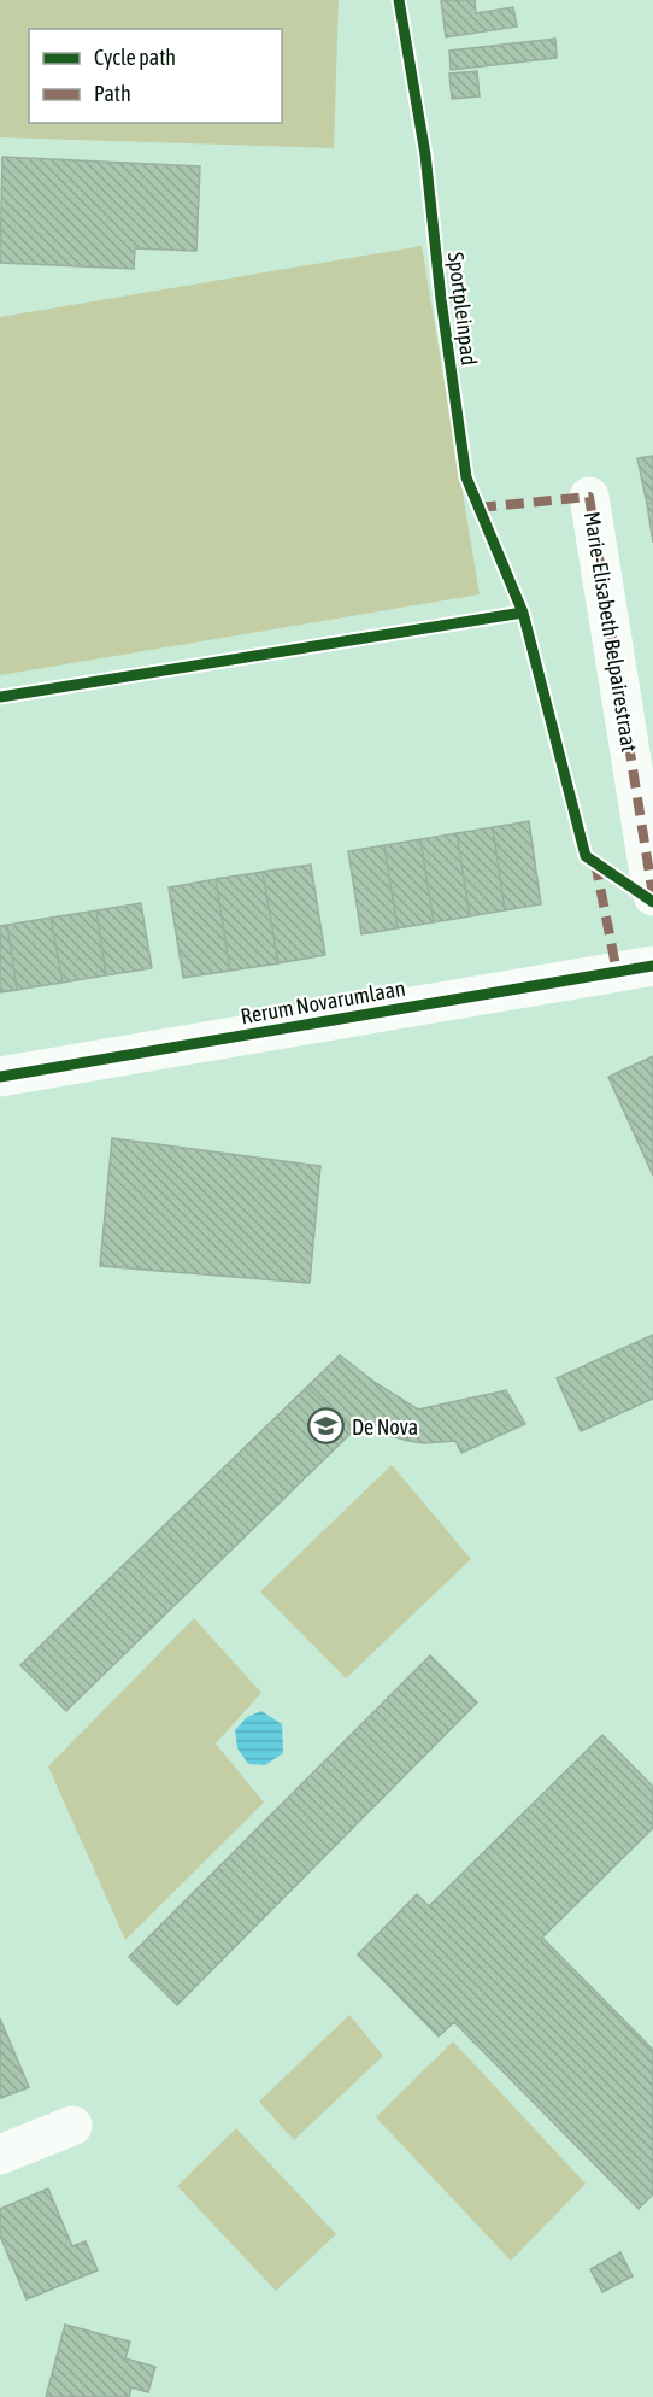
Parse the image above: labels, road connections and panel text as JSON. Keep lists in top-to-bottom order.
{
  "streets": {
    "street": ["Marie-Elisabeth Belpairestraat", "Rerum Novarumlaan"],
    "cycle path": ["Sportpleinpad"]
  },
  "places": {
    "school or university": ["De Nova"]
  },
  "legend": ["Cycle path", "Path"]
}
